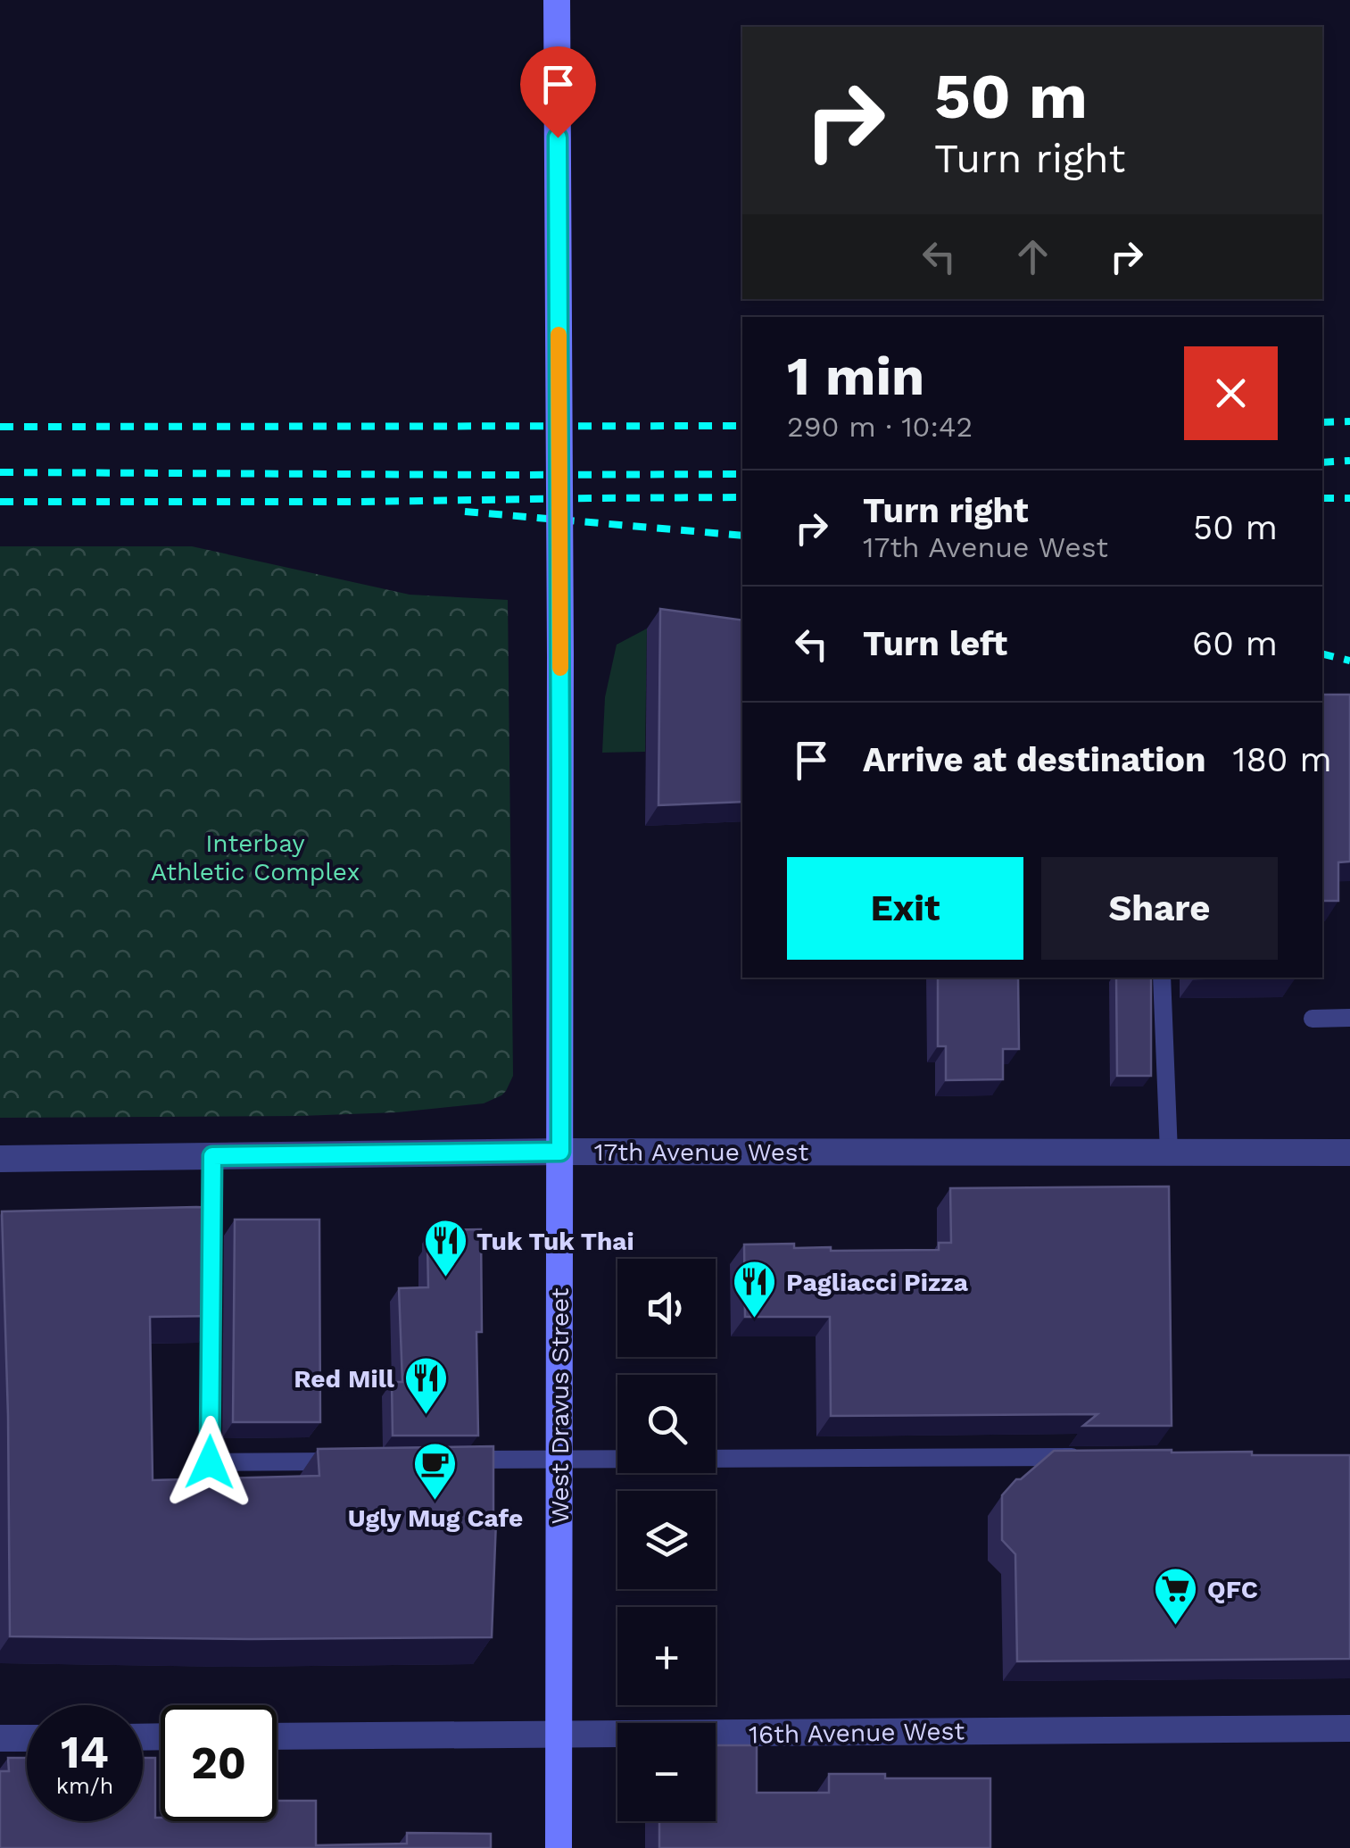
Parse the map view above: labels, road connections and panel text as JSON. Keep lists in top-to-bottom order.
{
  "streets": {
    "main road": ["West Dravus Street"],
    "street": ["17th Avenue West", "16th Avenue West"]
  },
  "crossings": [
    ["17th Avenue West", "West Dravus Street"],
    ["West Dravus Street", "16th Avenue West"]
  ],
  "parks": ["Interbay Athletic Complex"],
  "places": {
    "restaurant": ["Tuk Tuk Thai", "Pagliacci Pizza", "Red Mill"],
    "cafe": ["Ugly Mug Cafe"],
    "supermarket": ["QFC"]
  },
  "page": {
    "turn": ["50 m", "Turn right"],
    "heading": ["1 min", "290 m · 10:42"],
    "list": [
      {
        "name": "Turn right",
        "note": "17th Avenue West",
        "value": "50 m"
      },
      {
        "name": "Turn left",
        "value": "60 m"
      },
      {
        "name": "Arrive at destination",
        "value": "180 m"
      }
    ],
    "buttons": ["Exit", "Share"],
    "map_buttons": ["+", "−"],
    "speed": "14 km/h",
    "limit": "20"
  }
}
